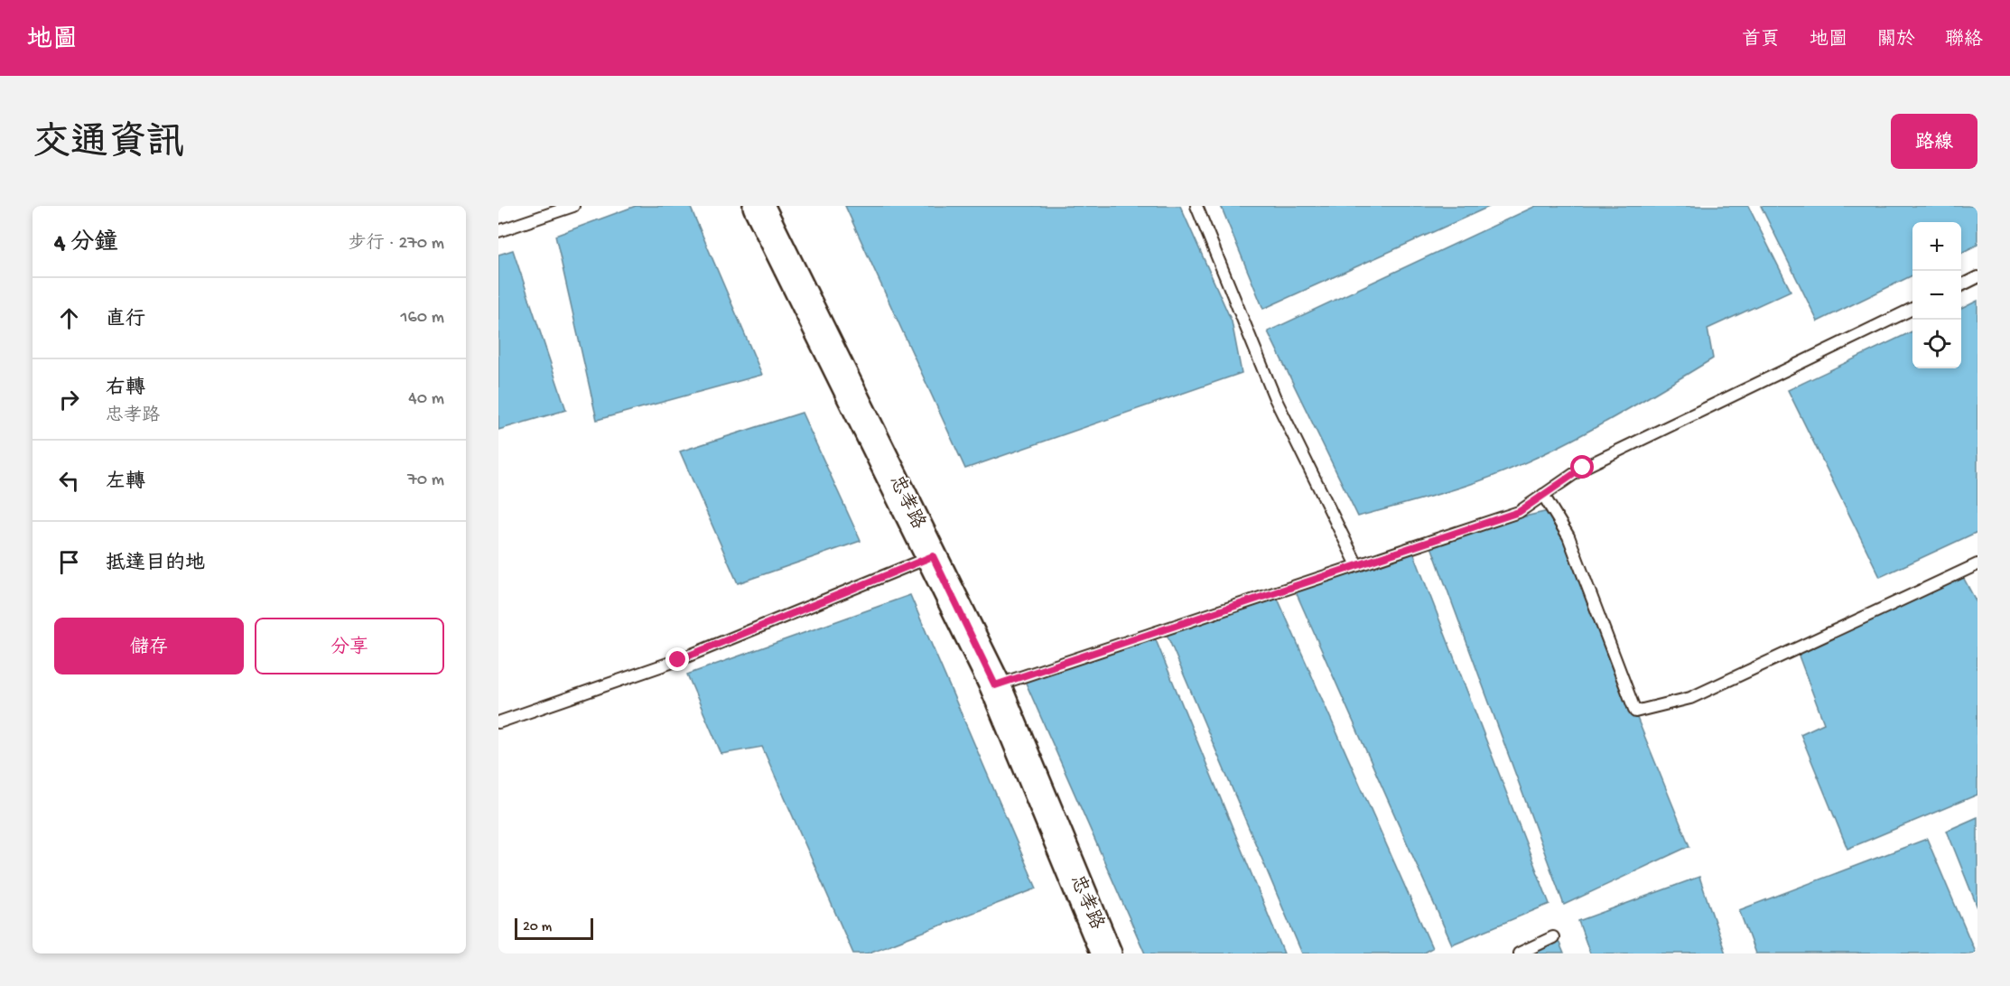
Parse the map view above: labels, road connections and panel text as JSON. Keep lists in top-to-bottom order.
{
  "streets": {
    "street": ["忠孝路"]
  },
  "scale_bar": "20 m",
  "page": {
    "header": "地圖",
    "nav": [
      "首頁",
      "地圖",
      "關於",
      "聯絡"
    ],
    "title": "交通資訊",
    "buttons": [
      "路線",
      ["儲存", "分享"]
    ],
    "heading": ["4 分鐘", "步行 · 270 m"],
    "map_buttons": ["+", "−"],
    "list": [
      ["直行", "160 m"],
      ["右轉", "忠孝路", "40 m"],
      ["左轉", "70 m"],
      "抵達目的地"
    ],
    "scale": "20 m"
  }
}
